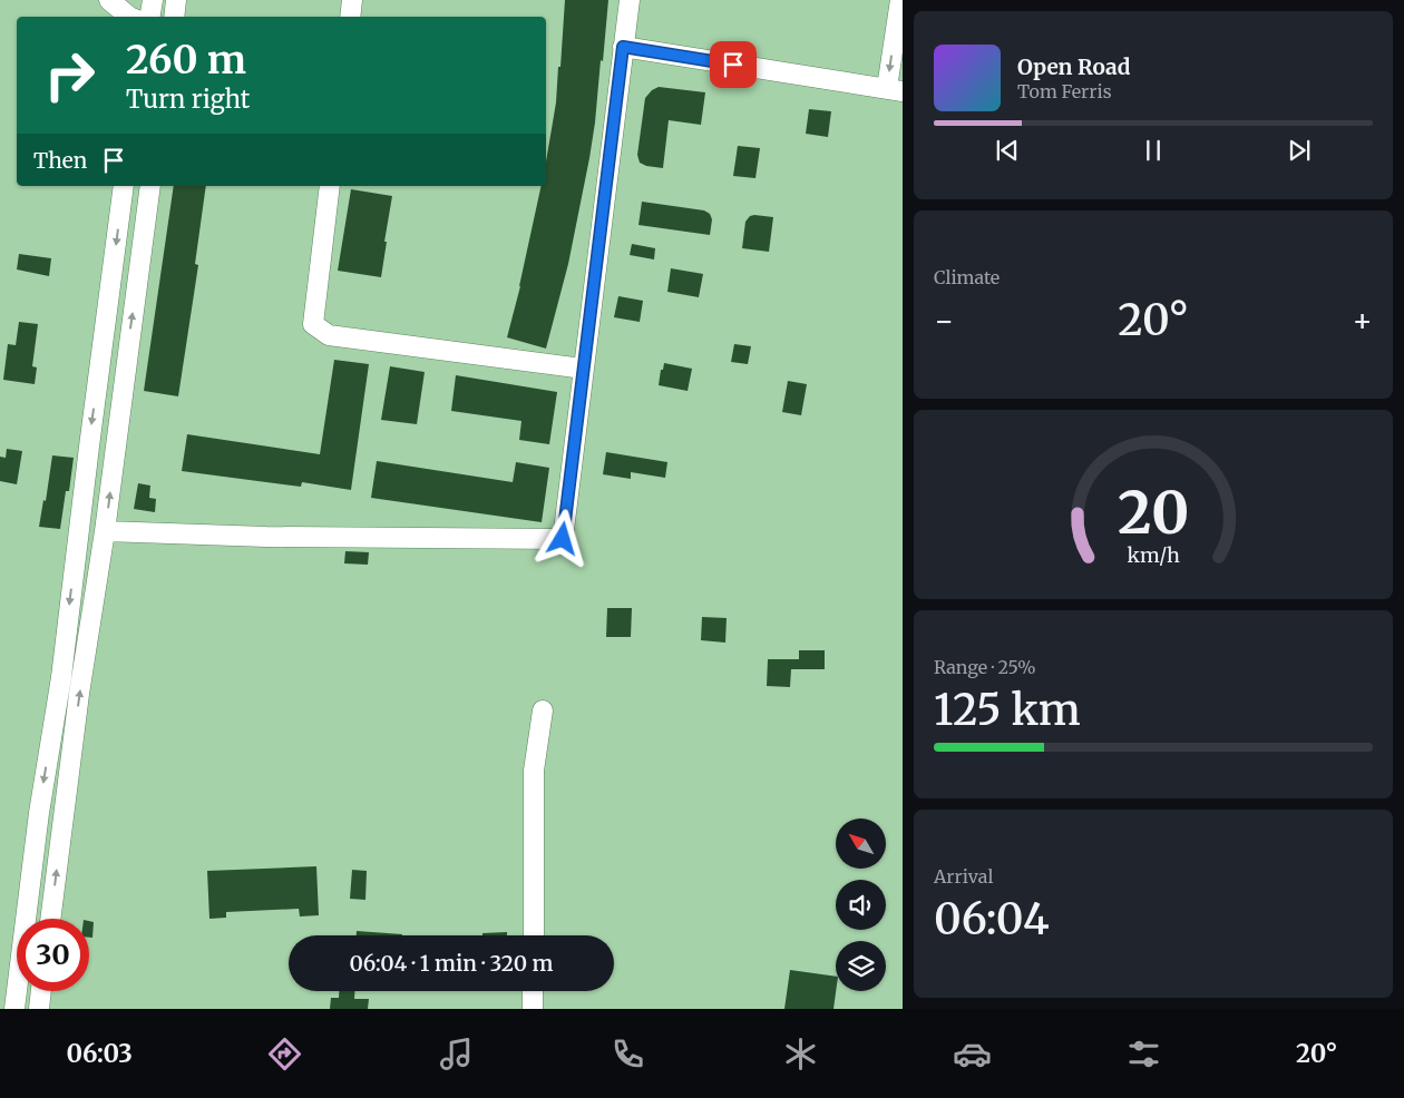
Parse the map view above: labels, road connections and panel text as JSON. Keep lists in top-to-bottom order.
{
  "north": "top left",
  "page": {
    "turn": ["260 m", "Turn right"],
    "song": ["Open Road", "Tom Ferris"],
    "then": "Then",
    "tile": [
      "Climate",
      ["Range · 25%", "125 km"],
      ["Arrival", "06:04"]
    ],
    "heat": ["−", "20°", "+"],
    "limit": "30",
    "trip": "06:04 · 1 min · 320 m",
    "tabs": ["06:03", "20°"],
    "gauge": ["20", "km/h"]
  }
}
